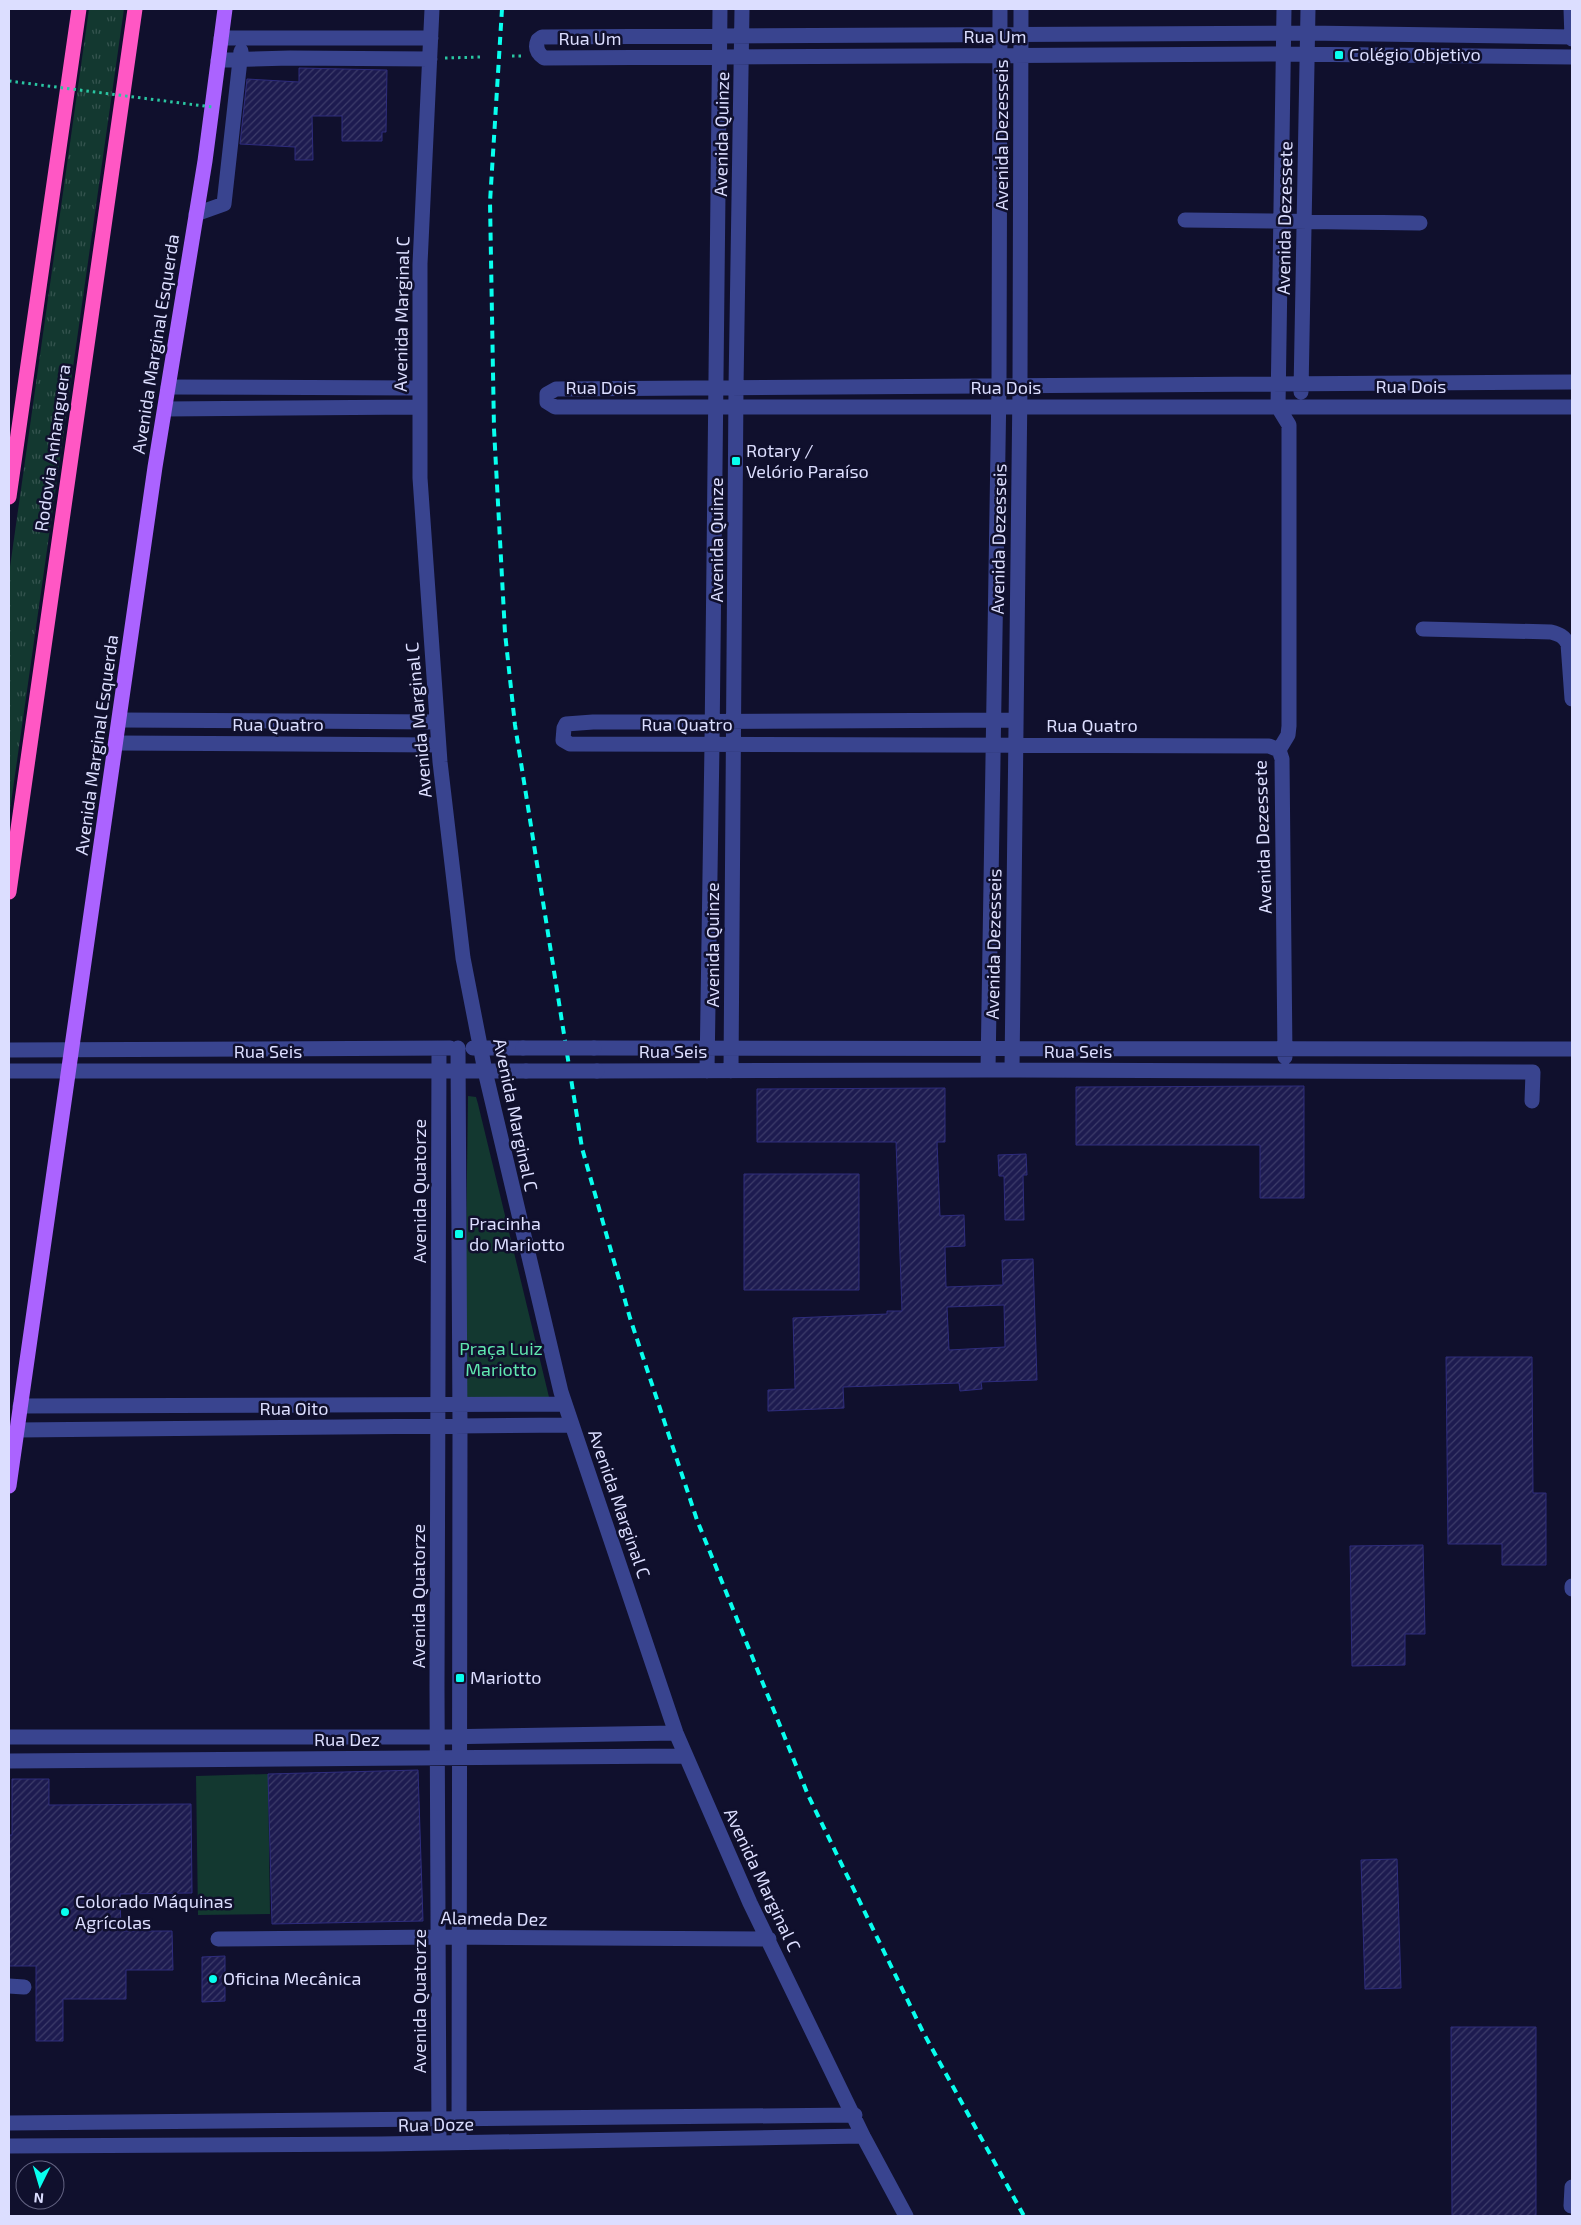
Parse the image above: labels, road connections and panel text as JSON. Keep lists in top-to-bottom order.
{
  "streets": {
    "highway": ["Rodovia Anhanguera"],
    "main road": ["Avenida Marginal Esquerda"],
    "street": [
      "Rua Um",
      "Avenida Quinze",
      "Avenida Dezesseis",
      "Avenida Dezessete",
      "Avenida Marginal C",
      "Rua Dois",
      "Rua Quatro",
      "Rua Seis",
      "Avenida Quatorze",
      "Rua Oito",
      "Rua Dez",
      "Alameda Dez",
      "Rua Doze"
    ]
  },
  "crossings": [
    ["Rua Um", "Avenida Quinze"],
    ["Rua Um", "Avenida Dezesseis"],
    ["Rua Um", "Avenida Dezessete"],
    ["Avenida Quinze", "Rua Dois"],
    ["Avenida Quinze", "Rua Quatro"],
    ["Avenida Quinze", "Rua Seis"],
    ["Avenida Dezesseis", "Rua Dois"],
    ["Avenida Dezesseis", "Rua Quatro"],
    ["Avenida Dezesseis", "Rua Seis"],
    ["Avenida Dezessete", "Rua Dois"],
    ["Avenida Dezessete", "Rua Quatro"],
    ["Avenida Dezessete", "Rua Seis"],
    ["Avenida Marginal C", "Rua Quatro"],
    ["Avenida Marginal C", "Rua Seis"],
    ["Avenida Marginal C", "Rua Oito"],
    ["Avenida Marginal C", "Rua Dez"],
    ["Avenida Marginal C", "Alameda Dez"],
    ["Avenida Marginal C", "Rua Doze"],
    ["Avenida Marginal Esquerda", "Rua Quatro"],
    ["Avenida Marginal Esquerda", "Rua Seis"],
    ["Avenida Marginal Esquerda", "Rua Oito"],
    ["Rua Seis", "Avenida Quatorze"],
    ["Avenida Quatorze", "Rua Oito"],
    ["Avenida Quatorze", "Rua Dez"],
    ["Avenida Quatorze", "Alameda Dez"],
    ["Avenida Quatorze", "Rua Doze"]
  ],
  "parks": ["Praça Luiz Mariotto"],
  "places": {
    "transit": [
      "Colégio Objetivo",
      "Rotary / Velório Paraíso",
      "Pracinha do Mariotto",
      "Mariotto"
    ],
    "other": ["Colorado Máquinas Agrícolas", "Oficina Mecânica"]
  },
  "north": "bottom"
}
